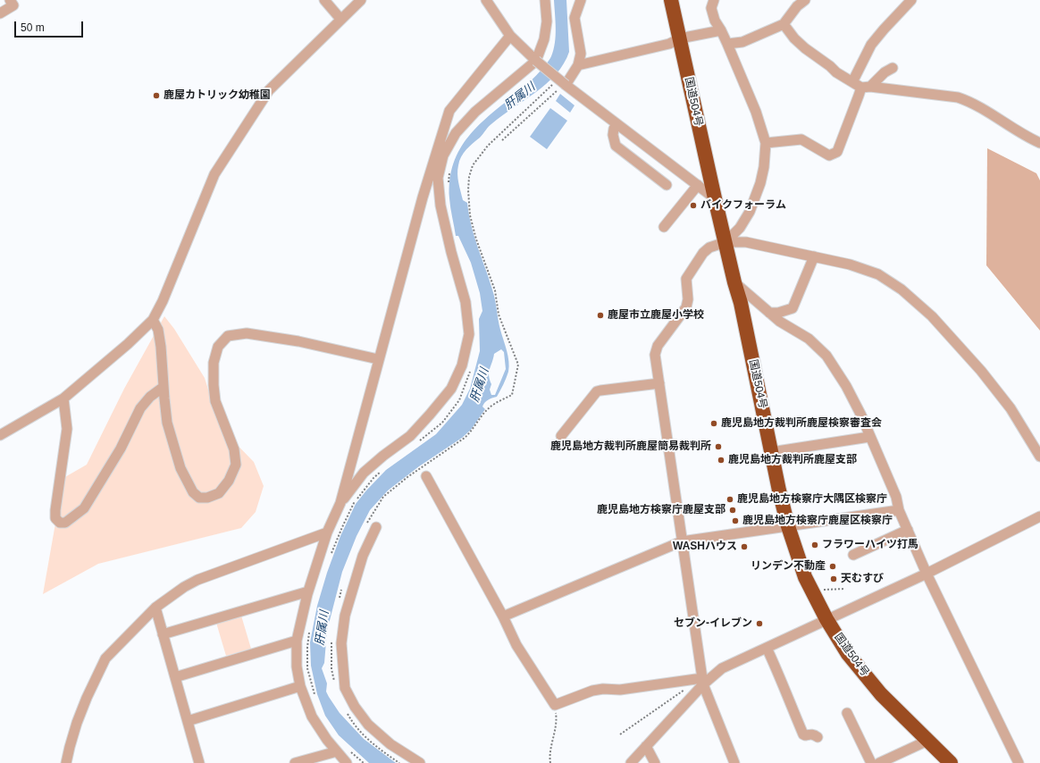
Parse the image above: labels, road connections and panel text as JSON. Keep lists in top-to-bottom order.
{
  "streets": {
    "highway": ["国道504号"]
  },
  "water": ["肝属川"],
  "places": [
    "鹿屋カトリック幼稚園",
    "バイクフォーラム",
    "鹿屋市立鹿屋小学校",
    "鹿児島地方裁判所鹿屋検察審査会",
    "鹿児島地方裁判所鹿屋簡易裁判所",
    "鹿児島地方裁判所鹿屋支部",
    "鹿児島地方検察庁大隅区検察庁",
    "鹿児島地方検察庁鹿屋支部",
    "鹿児島地方検察庁鹿屋区検察庁",
    "フラワーハイツ打馬",
    "WASHハウス",
    "リンデン不動産",
    "天むすび",
    "セブン-イレブン"
  ],
  "scale_bar": "50 m"
}
